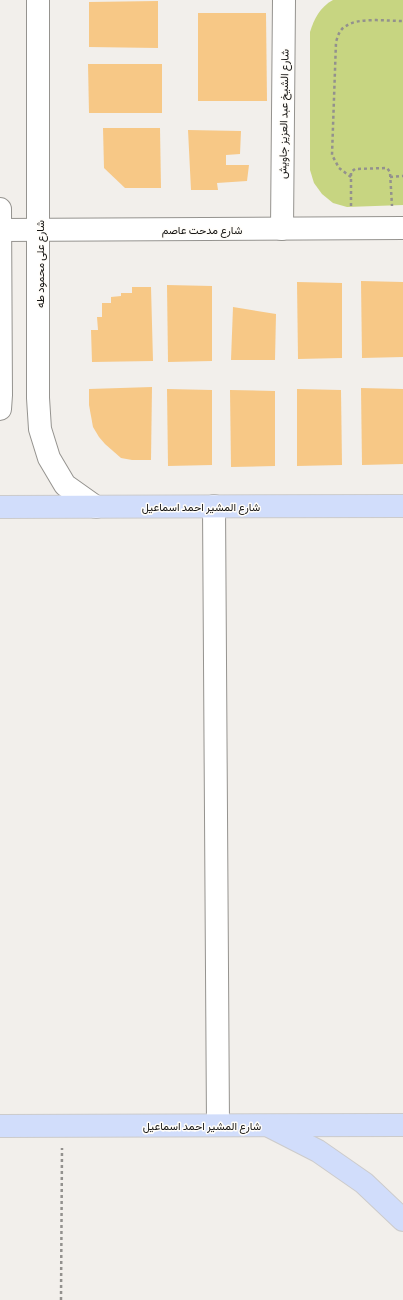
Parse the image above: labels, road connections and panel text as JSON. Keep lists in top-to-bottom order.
{
  "streets": {
    "main road": ["شارع المشير احمد اسماعيل"],
    "street": ["شارع الشيخ عبد العزيز جاويش", "شارع مدحت عاصم", "شارع على محمود طه"]
  },
  "crossings": [
    ["شارع الشيخ عبد العزيز جاويش", "شارع مدحت عاصم"],
    ["شارع مدحت عاصم", "شارع على محمود طه"],
    ["شارع على محمود طه", "شارع المشير احمد اسماعيل"]
  ]
}
